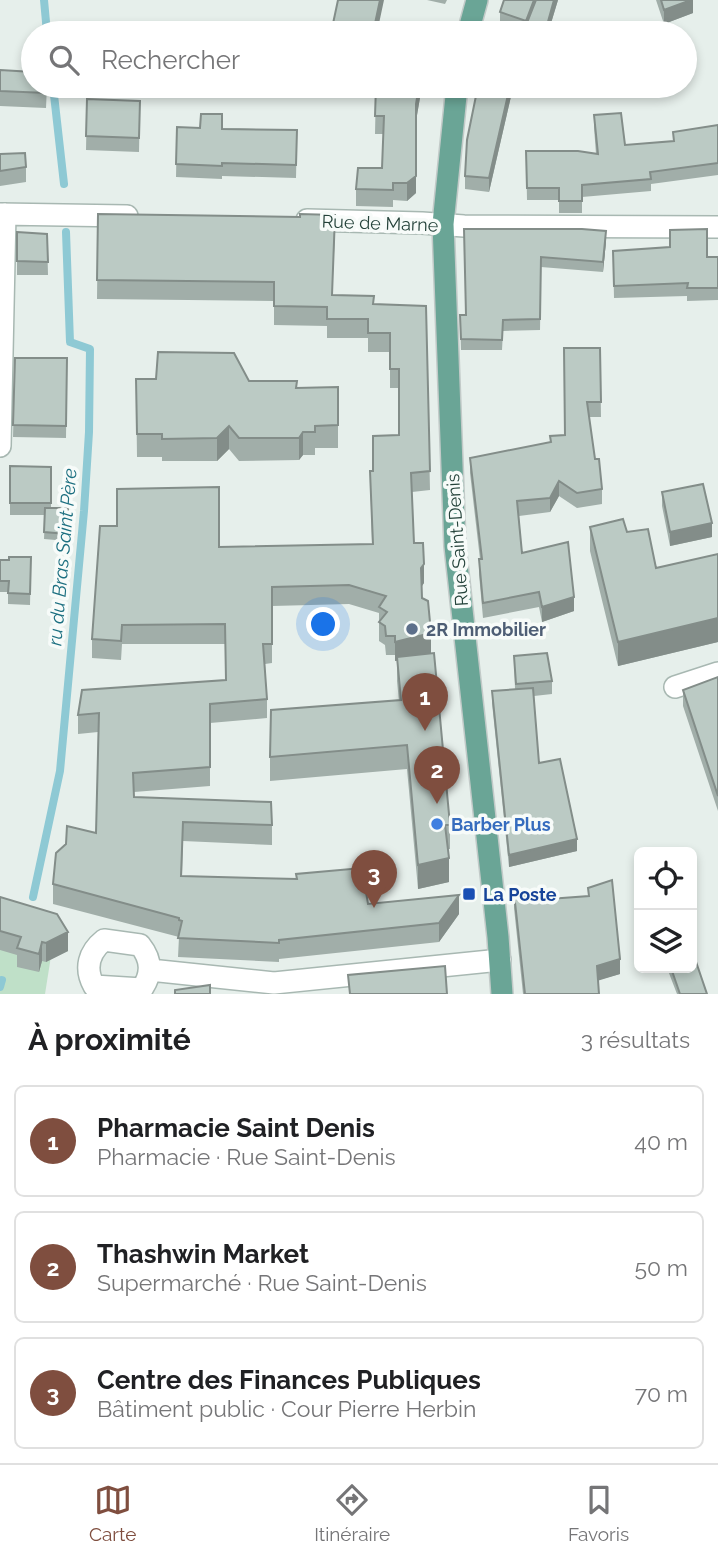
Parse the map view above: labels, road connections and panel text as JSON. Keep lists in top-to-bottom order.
{
  "streets": {
    "main road": ["Rue Saint-Denis"],
    "street": ["Rue de Marne"]
  },
  "crossings": [
    ["Rue de Marne", "Rue Saint-Denis"]
  ],
  "water": ["ru du Bras Saint Père"],
  "places": {
    "other": ["2R Immobilier", "Barber Plus"],
    "transit": ["La Poste"]
  },
  "page": {
    "search": "Rechercher",
    "pins": ["1", "2", "3"],
    "heading": ["À proximité", "3 résultats"],
    "list": [
      {
        "mark": "1",
        "name": "Pharmacie Saint Denis",
        "note": "Pharmacie · Rue Saint-Denis",
        "value": "40 m"
      },
      {
        "mark": "2",
        "name": "Thashwin Market",
        "note": "Supermarché · Rue Saint-Denis",
        "value": "50 m"
      },
      {
        "mark": "3",
        "name": "Centre des Finances Publiques",
        "note": "Bâtiment public · Cour Pierre Herbin",
        "value": "70 m"
      }
    ],
    "nav": ["Carte", "Itinéraire", "Favoris"]
  }
}
